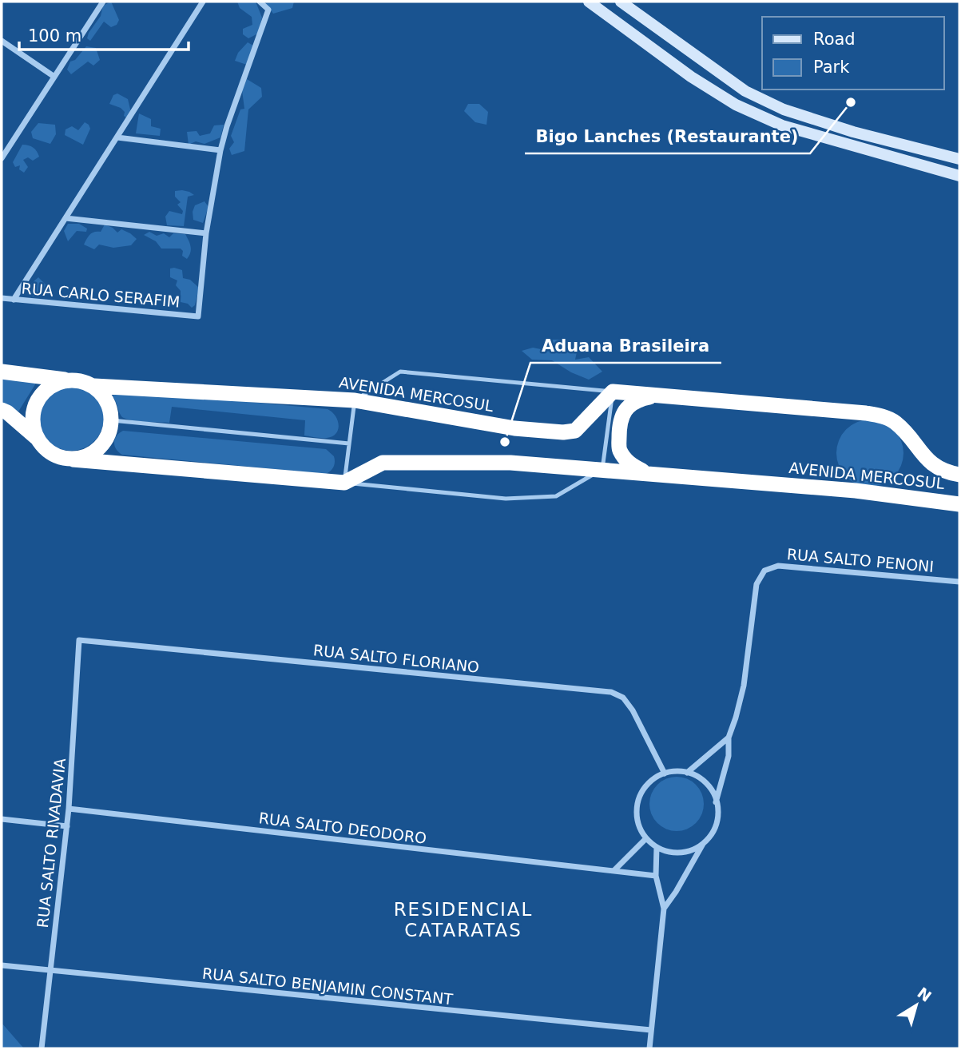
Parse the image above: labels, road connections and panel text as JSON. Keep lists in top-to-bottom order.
{
  "streets": {
    "highway": ["AVENIDA MERCOSUL"],
    "street": [
      "RUA CARLO SERAFIM",
      "RUA SALTO PENONI",
      "RUA SALTO FLORIANO",
      "RUA SALTO DEODORO",
      "RUA SALTO RIVADAVIA",
      "RUA SALTO BENJAMIN CONSTANT"
    ]
  },
  "crossings": [
    ["RUA SALTO PENONI", "RUA SALTO FLORIANO"],
    ["RUA SALTO FLORIANO", "RUA SALTO RIVADAVIA"],
    ["RUA SALTO DEODORO", "RUA SALTO RIVADAVIA"],
    ["RUA SALTO RIVADAVIA", "RUA SALTO BENJAMIN CONSTANT"]
  ],
  "districts": ["RESIDENCIAL CATARATAS"],
  "places": ["Bigo Lanches (Restaurante)", "Aduana Brasileira"],
  "legend": ["Road", "Park"],
  "scale_bar": "100 m",
  "north": "top right"
}
